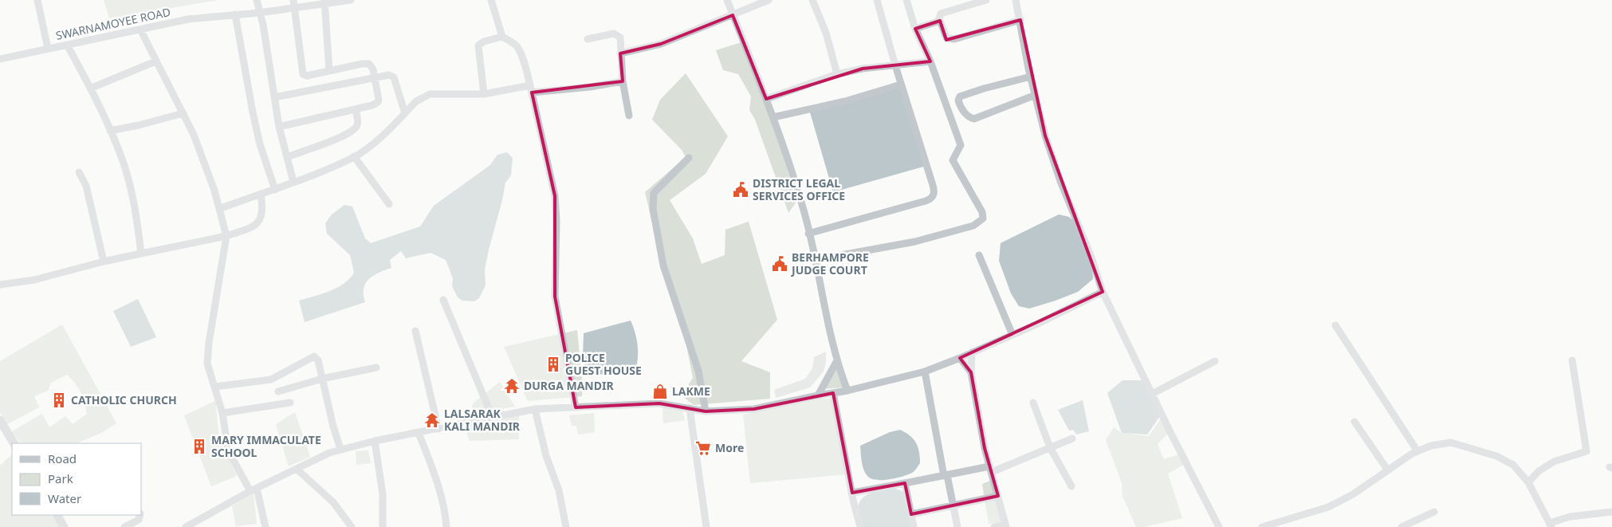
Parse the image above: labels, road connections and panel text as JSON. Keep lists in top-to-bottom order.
{
  "streets": {
    "street": ["SWARNAMOYEE ROAD"]
  },
  "places": {
    "public building": ["DISTRICT LEGAL SERVICES OFFICE", "BERHAMPORE JUDGE COURT"],
    "building": ["POLICE GUEST HOUSE", "CATHOLIC CHURCH", "MARY IMMACULATE SCHOOL"],
    "temple": ["DURGA MANDIR", "LALSARAK KALI MANDIR"],
    "shop": ["LAKME"],
    "supermarket": ["More"]
  },
  "legend": ["Road", "Park", "Water"]
}
